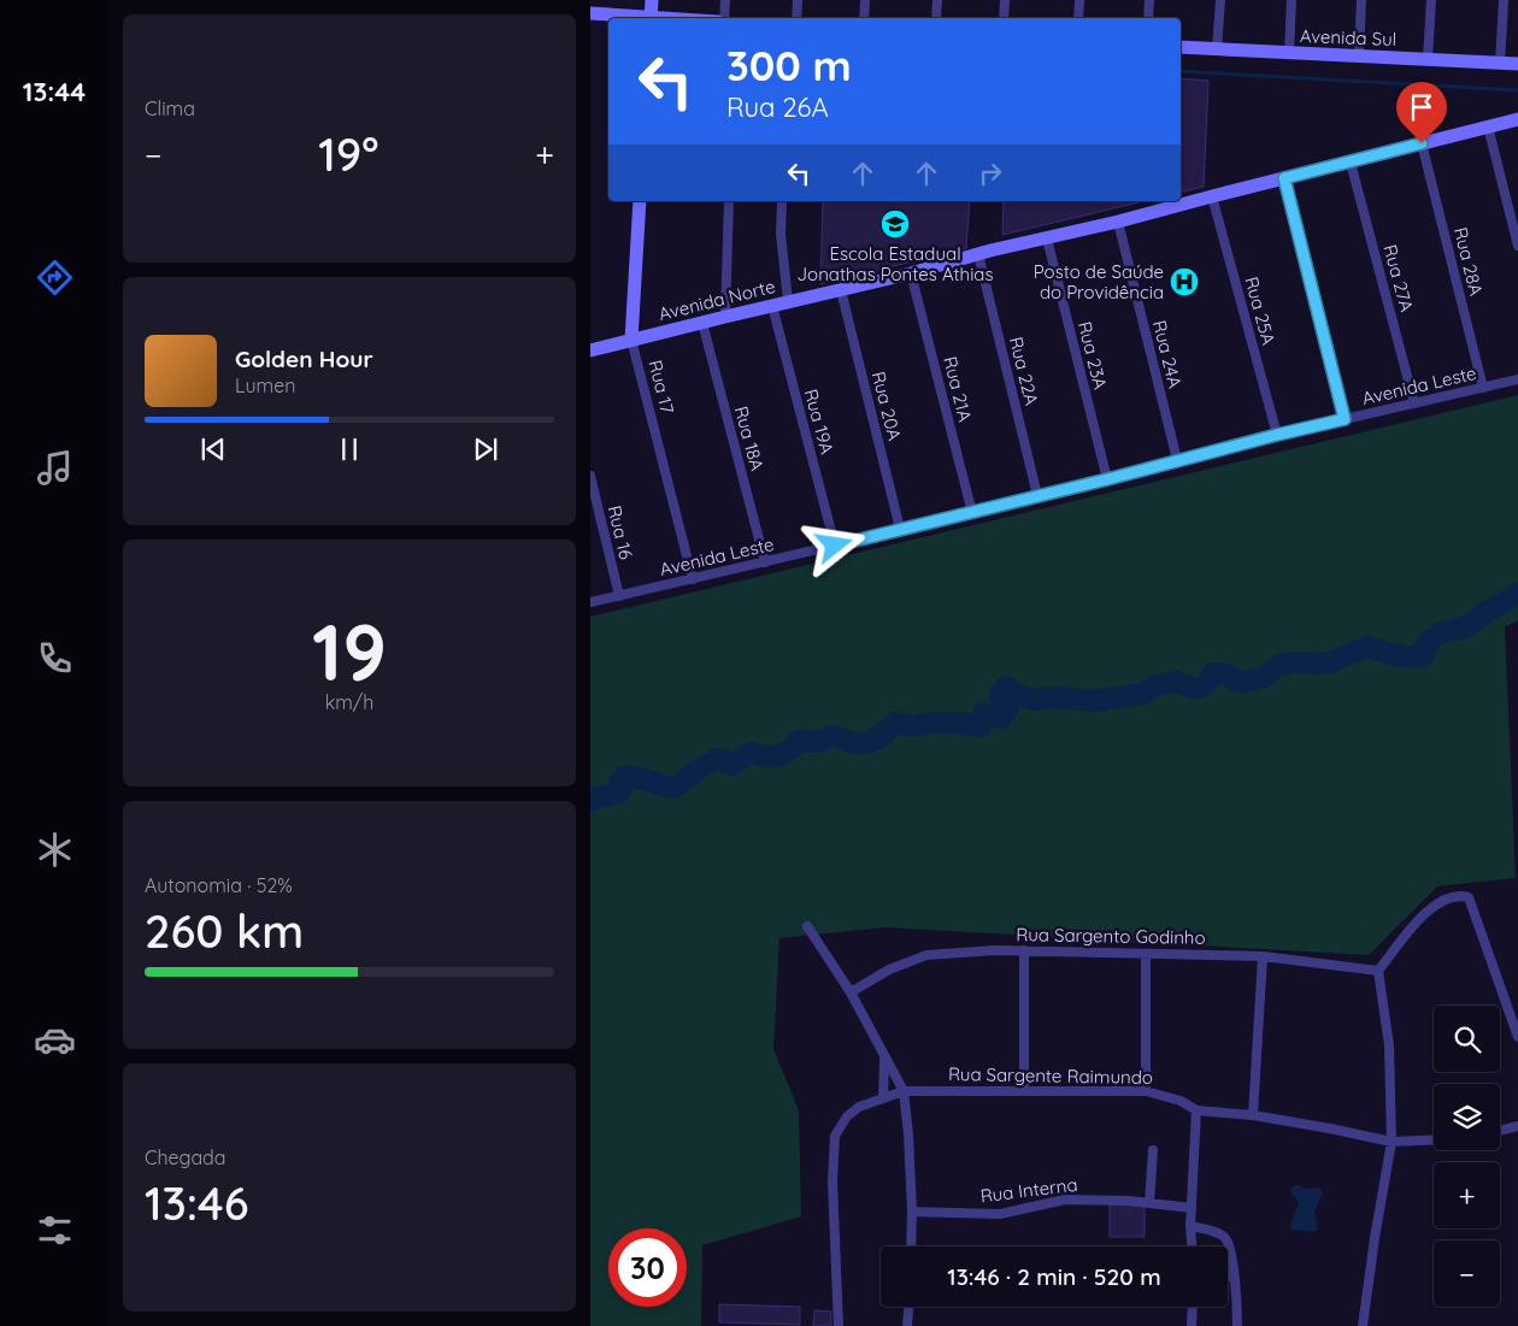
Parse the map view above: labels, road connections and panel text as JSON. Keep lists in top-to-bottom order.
{
  "streets": {
    "street": [
      "Avenida Sul",
      "Rua 28A",
      "Rua 27A",
      "Avenida Norte",
      "Rua 25A",
      "Rua 24A",
      "Rua 23A",
      "Rua 22A",
      "Avenida Leste",
      "Rua 17",
      "Rua 21A",
      "Rua 20A",
      "Rua 19A",
      "Rua 18A",
      "Rua 16",
      "Rua Sargento Godinho",
      "Rua Sargente Raimundo",
      "Rua Interna"
    ]
  },
  "crossings": [
    ["Rua 28A", "Avenida Norte"],
    ["Rua 28A", "Avenida Leste"],
    ["Rua 27A", "Avenida Norte"],
    ["Rua 27A", "Avenida Leste"],
    ["Avenida Norte", "Rua 25A"],
    ["Avenida Norte", "Rua 24A"],
    ["Avenida Norte", "Rua 23A"],
    ["Avenida Norte", "Rua 22A"],
    ["Avenida Norte", "Rua 17"],
    ["Avenida Norte", "Rua 21A"],
    ["Avenida Norte", "Rua 20A"],
    ["Avenida Norte", "Rua 19A"],
    ["Avenida Norte", "Rua 18A"],
    ["Rua 25A", "Avenida Leste"],
    ["Rua 24A", "Avenida Leste"],
    ["Rua 23A", "Avenida Leste"],
    ["Rua 22A", "Avenida Leste"],
    ["Avenida Leste", "Rua 17"],
    ["Avenida Leste", "Rua 21A"],
    ["Avenida Leste", "Rua 20A"],
    ["Avenida Leste", "Rua 19A"],
    ["Avenida Leste", "Rua 18A"],
    ["Avenida Leste", "Rua 16"]
  ],
  "places": {
    "school or university": ["Escola Estadual Jonathas Pontes Athias"],
    "hospital": ["Posto de Saúde do Providência"]
  },
  "page": {
    "tabs": "13:44",
    "tile": [
      "Clima",
      ["19", "km/h"],
      ["Autonomia · 52%", "260 km"],
      ["Chegada", "13:46"]
    ],
    "turn": ["300 m", "Rua 26A"],
    "heat": ["−", "19°", "+"],
    "song": ["Golden Hour", "Lumen"],
    "map_buttons": ["+", "−"],
    "limit": "30",
    "trip": "13:46 · 2 min · 520 m"
  }
}
